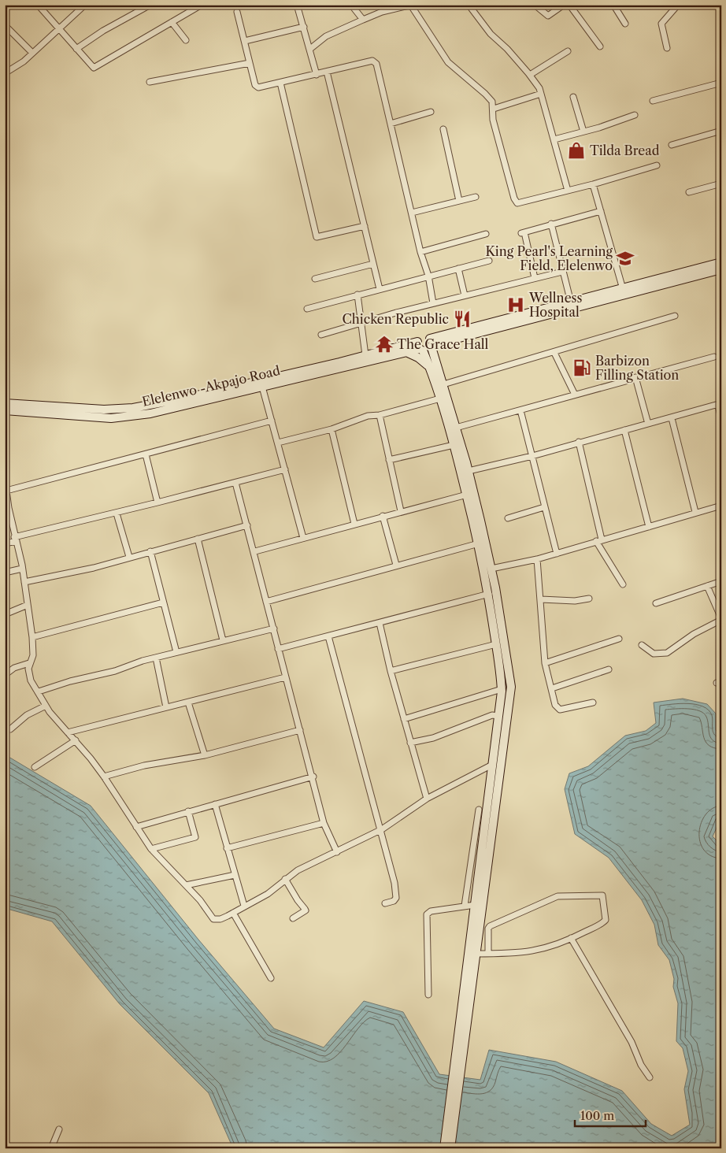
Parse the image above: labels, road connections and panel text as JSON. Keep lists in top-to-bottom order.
{
  "streets": {
    "main road": ["Elelenwo -Akpajo Road"]
  },
  "places": {
    "shop": ["Tilda Bread"],
    "school or university": ["King Pearl's Learning Field, Elelenwo"],
    "hospital": ["Wellness Hospital"],
    "restaurant": ["Chicken Republic"],
    "temple": ["The Grace Hall"],
    "fuel station": ["Barbizon Filling Station"]
  },
  "scale_bar": "100 m"
}
